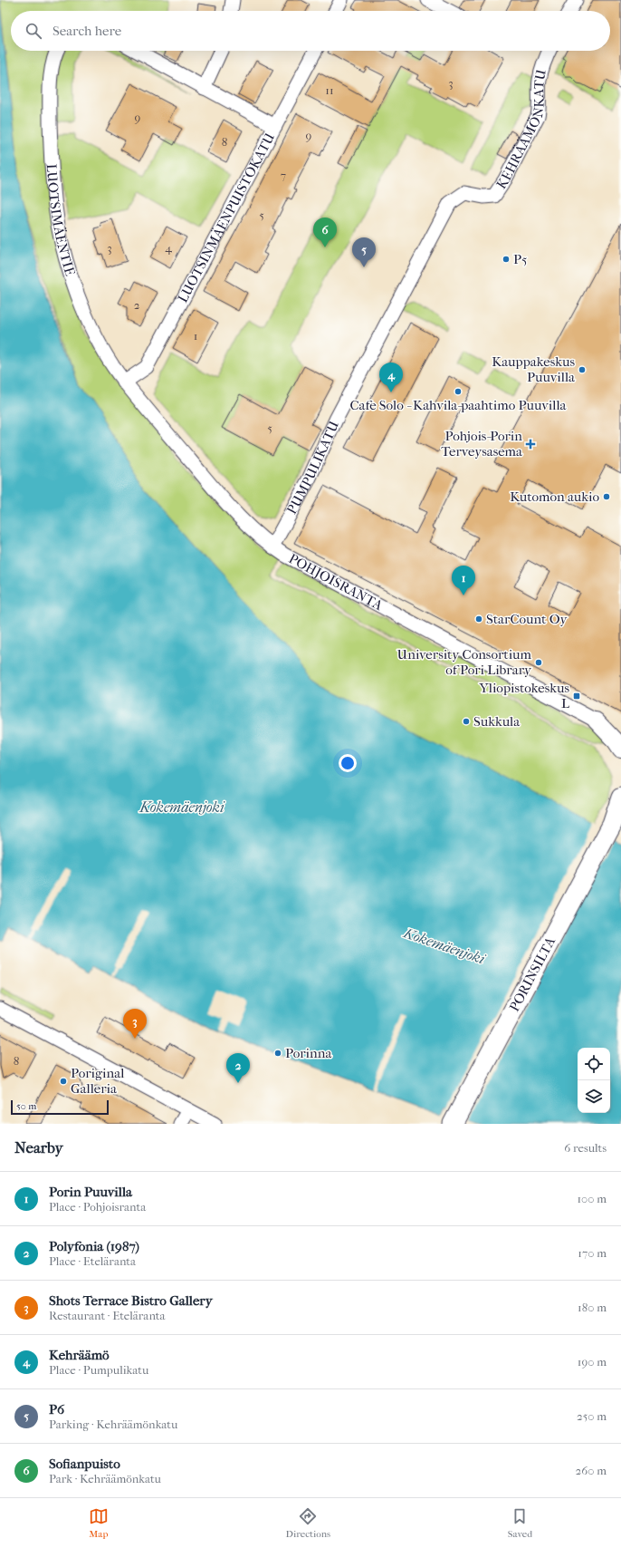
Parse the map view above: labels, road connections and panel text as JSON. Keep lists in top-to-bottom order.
{
  "streets": {
    "main road": ["PORINSILTA"],
    "street": [
      "KEHRÄÄMÖNKATU",
      "LUOTSINMÄENPUISTOKATU",
      "LUOTSIMÄENTIE",
      "PUMPULIKATU",
      "POHJOISRANTA"
    ]
  },
  "crossings": [
    ["KEHRÄÄMÖNKATU", "PUMPULIKATU"],
    ["LUOTSINMÄENPUISTOKATU", "LUOTSIMÄENTIE"],
    ["LUOTSINMÄENPUISTOKATU", "POHJOISRANTA"],
    ["LUOTSIMÄENTIE", "POHJOISRANTA"],
    ["PUMPULIKATU", "POHJOISRANTA"]
  ],
  "water": ["Kokemäenjoki"],
  "places": {
    "other": [
      "P5",
      "Kauppakeskus Puuvilla",
      "Cafe Solo - Kahvila-paahtimo Puuvilla",
      "Kutomon aukio",
      "StarCount Oy",
      "University Consortium of Pori Library",
      "Sukkula",
      "Porinna",
      "Poriginal Galleria"
    ],
    "health": ["Pohjois-Porin Terveysasema"],
    "transit": ["Yliopistokeskus L"]
  },
  "house_numbers": [
    "3",
    "11",
    "9",
    "9",
    "8",
    "7",
    "5",
    "3",
    "4",
    "2",
    "1",
    "5",
    "8"
  ],
  "scale_bar": "50 m",
  "page": {
    "search": "Search here",
    "pins": [
      "6",
      "5",
      "4",
      "1",
      "3",
      "2"
    ],
    "scale": "50 m",
    "heading": ["Nearby", "6 results"],
    "list": [
      {
        "mark": "1",
        "name": "Porin Puuvilla",
        "note": "Place · Pohjoisranta",
        "value": "100 m"
      },
      {
        "mark": "2",
        "name": "Polyfonia (1987)",
        "note": "Place · Eteläranta",
        "value": "170 m"
      },
      {
        "mark": "3",
        "name": "Shots Terrace Bistro Gallery",
        "note": "Restaurant · Eteläranta",
        "value": "180 m"
      },
      {
        "mark": "4",
        "name": "Kehräämö",
        "note": "Place · Pumpulikatu",
        "value": "190 m"
      },
      {
        "mark": "5",
        "name": "P6",
        "note": "Parking · Kehräämönkatu",
        "value": "250 m"
      },
      {
        "mark": "6",
        "name": "Sofianpuisto",
        "note": "Park · Kehräämönkatu",
        "value": "260 m"
      }
    ],
    "nav": ["Map", "Directions", "Saved"]
  }
}
